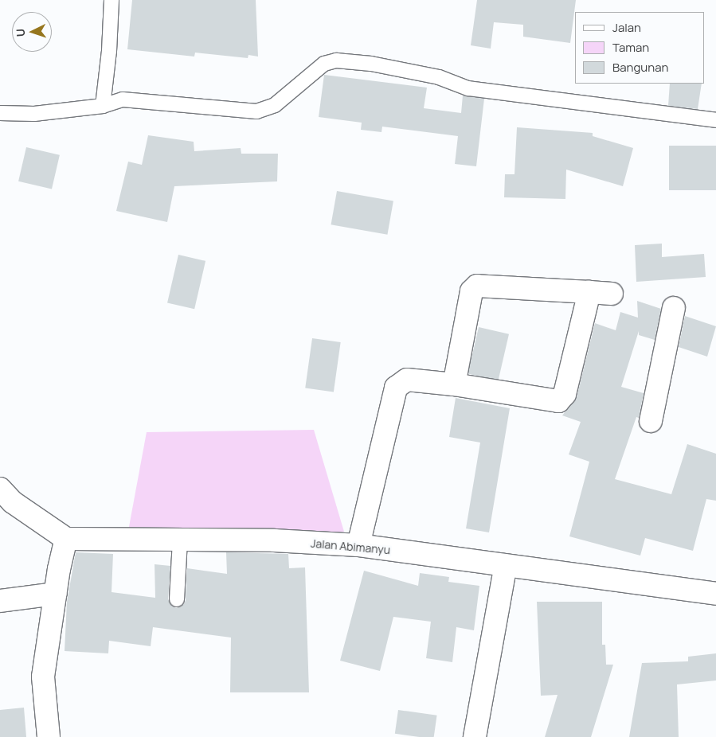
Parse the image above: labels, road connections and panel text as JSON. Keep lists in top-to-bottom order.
{
  "streets": {
    "street": ["Jalan Abimanyu"]
  },
  "legend": ["Jalan", "Taman", "Bangunan"],
  "north": "left"
}
